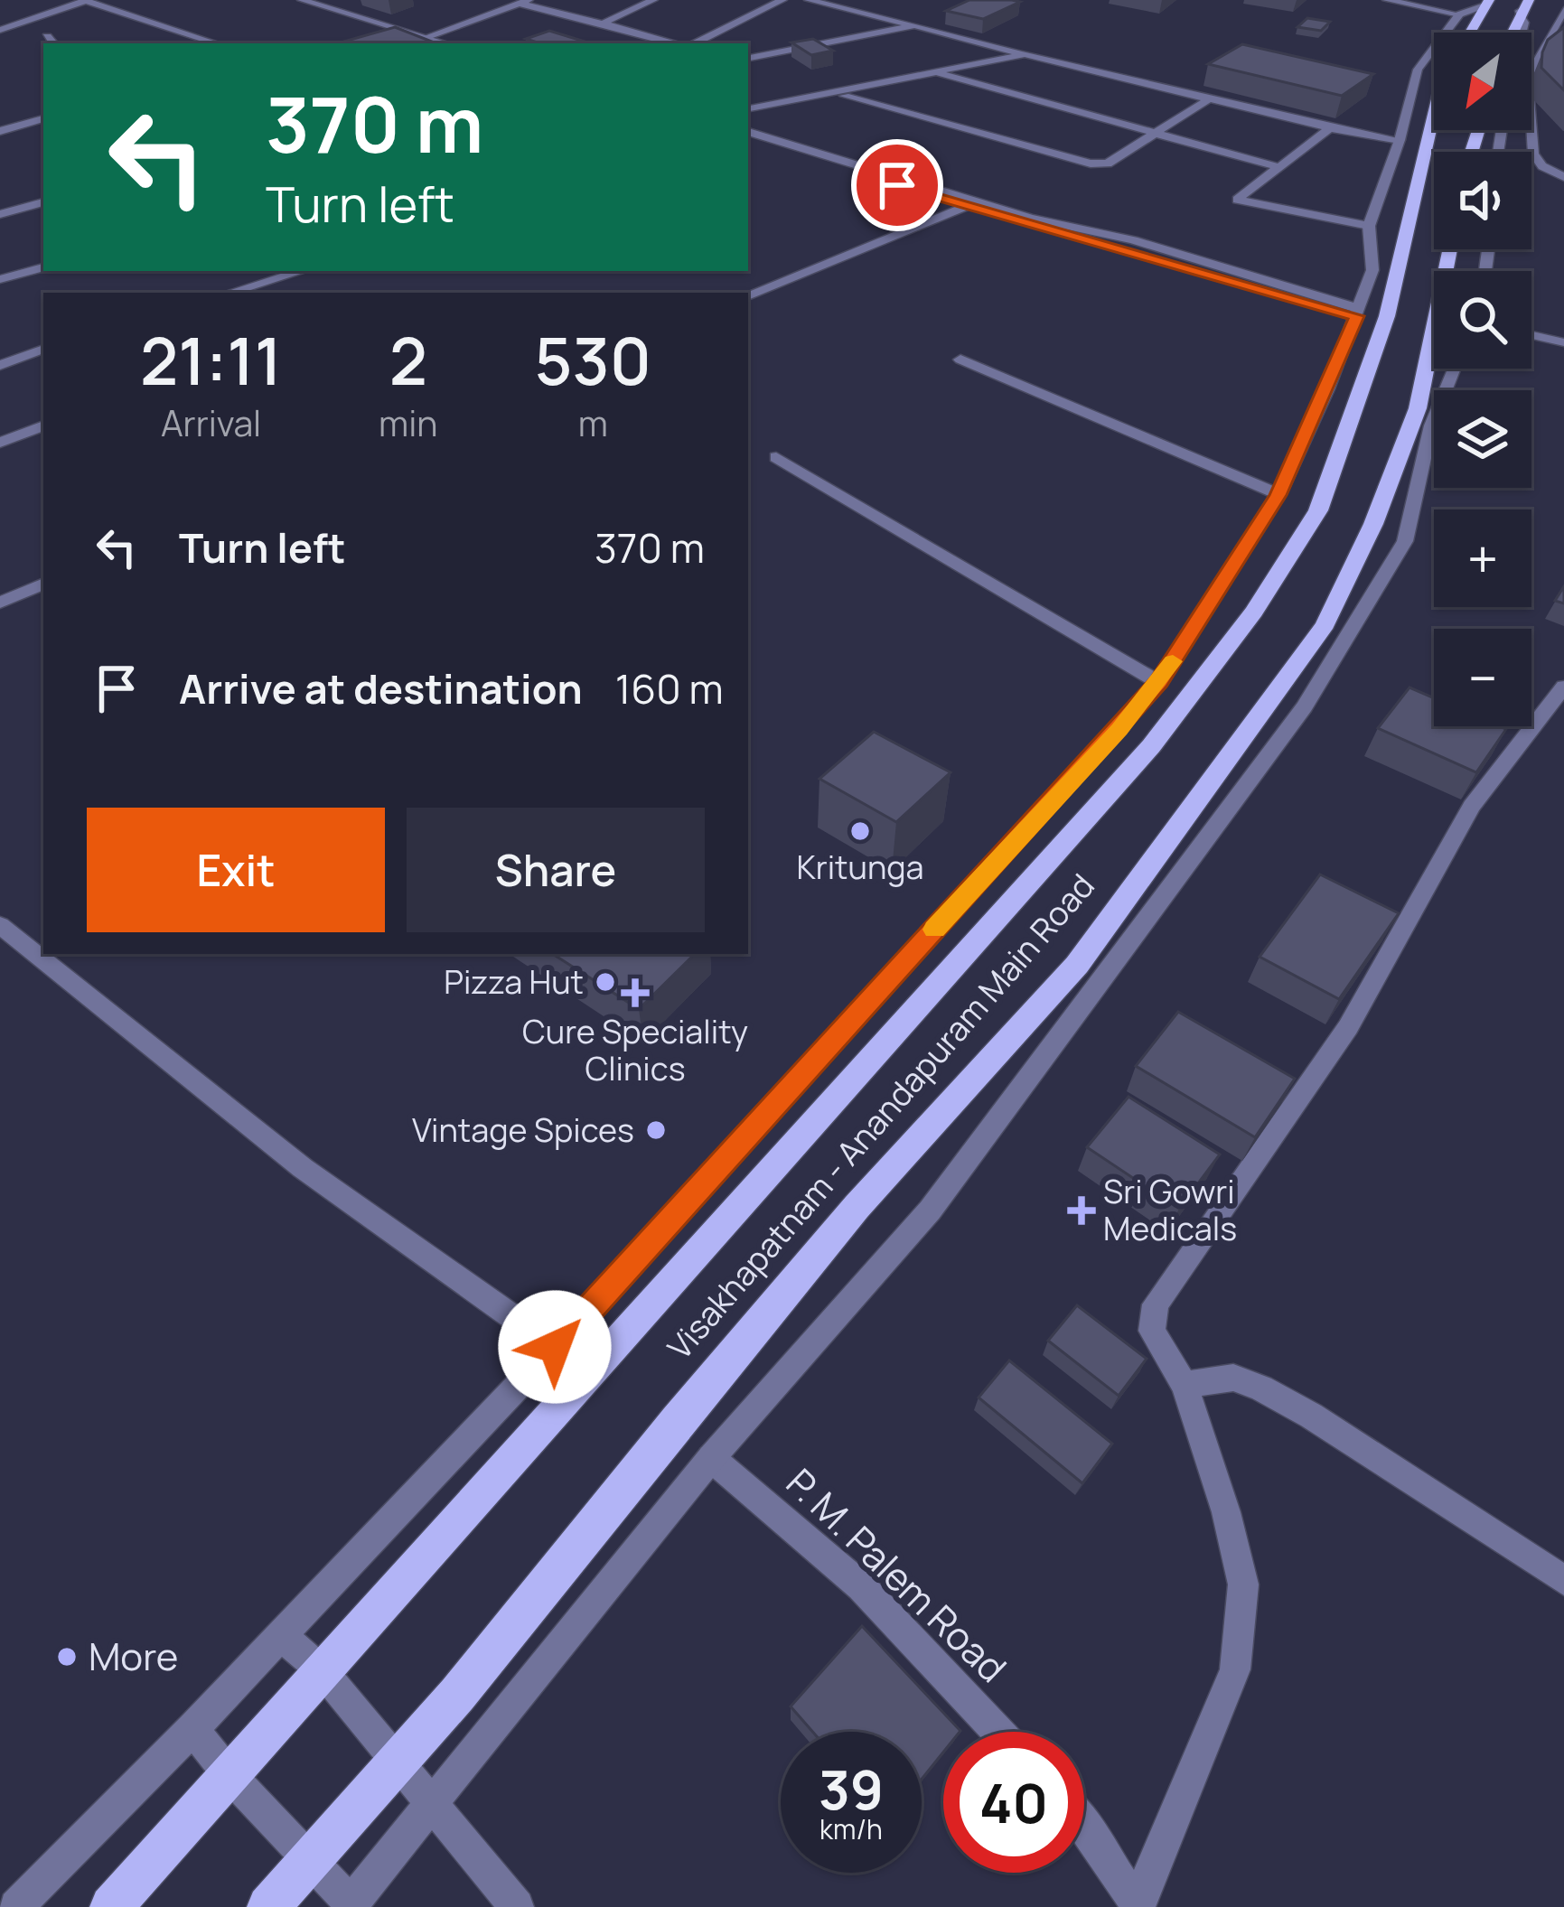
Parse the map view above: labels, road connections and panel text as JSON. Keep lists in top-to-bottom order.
{
  "streets": {
    "main road": ["Visakhapatnam - Anandapuram Main Road"],
    "street": ["P. M. Palem Road"]
  },
  "places": {
    "other": [
      "Kritunga",
      "Pizza Hut",
      "Vintage Spices",
      "More"
    ],
    "health": ["Cure Speciality Clinics", "Sri Gowri Medicals"]
  },
  "north": "bottom left",
  "page": {
    "map_buttons": ["+", "−"],
    "turn": ["370 m", "Turn left"],
    "eta": [
      "21:11",
      "Arrival",
      "2",
      "min",
      "530",
      "m"
    ],
    "list": [
      {
        "name": "Turn left",
        "value": "370 m"
      },
      {
        "name": "Arrive at destination",
        "value": "160 m"
      }
    ],
    "buttons": ["Exit", "Share"],
    "speed": "39 km/h",
    "limit": "40"
  }
}
